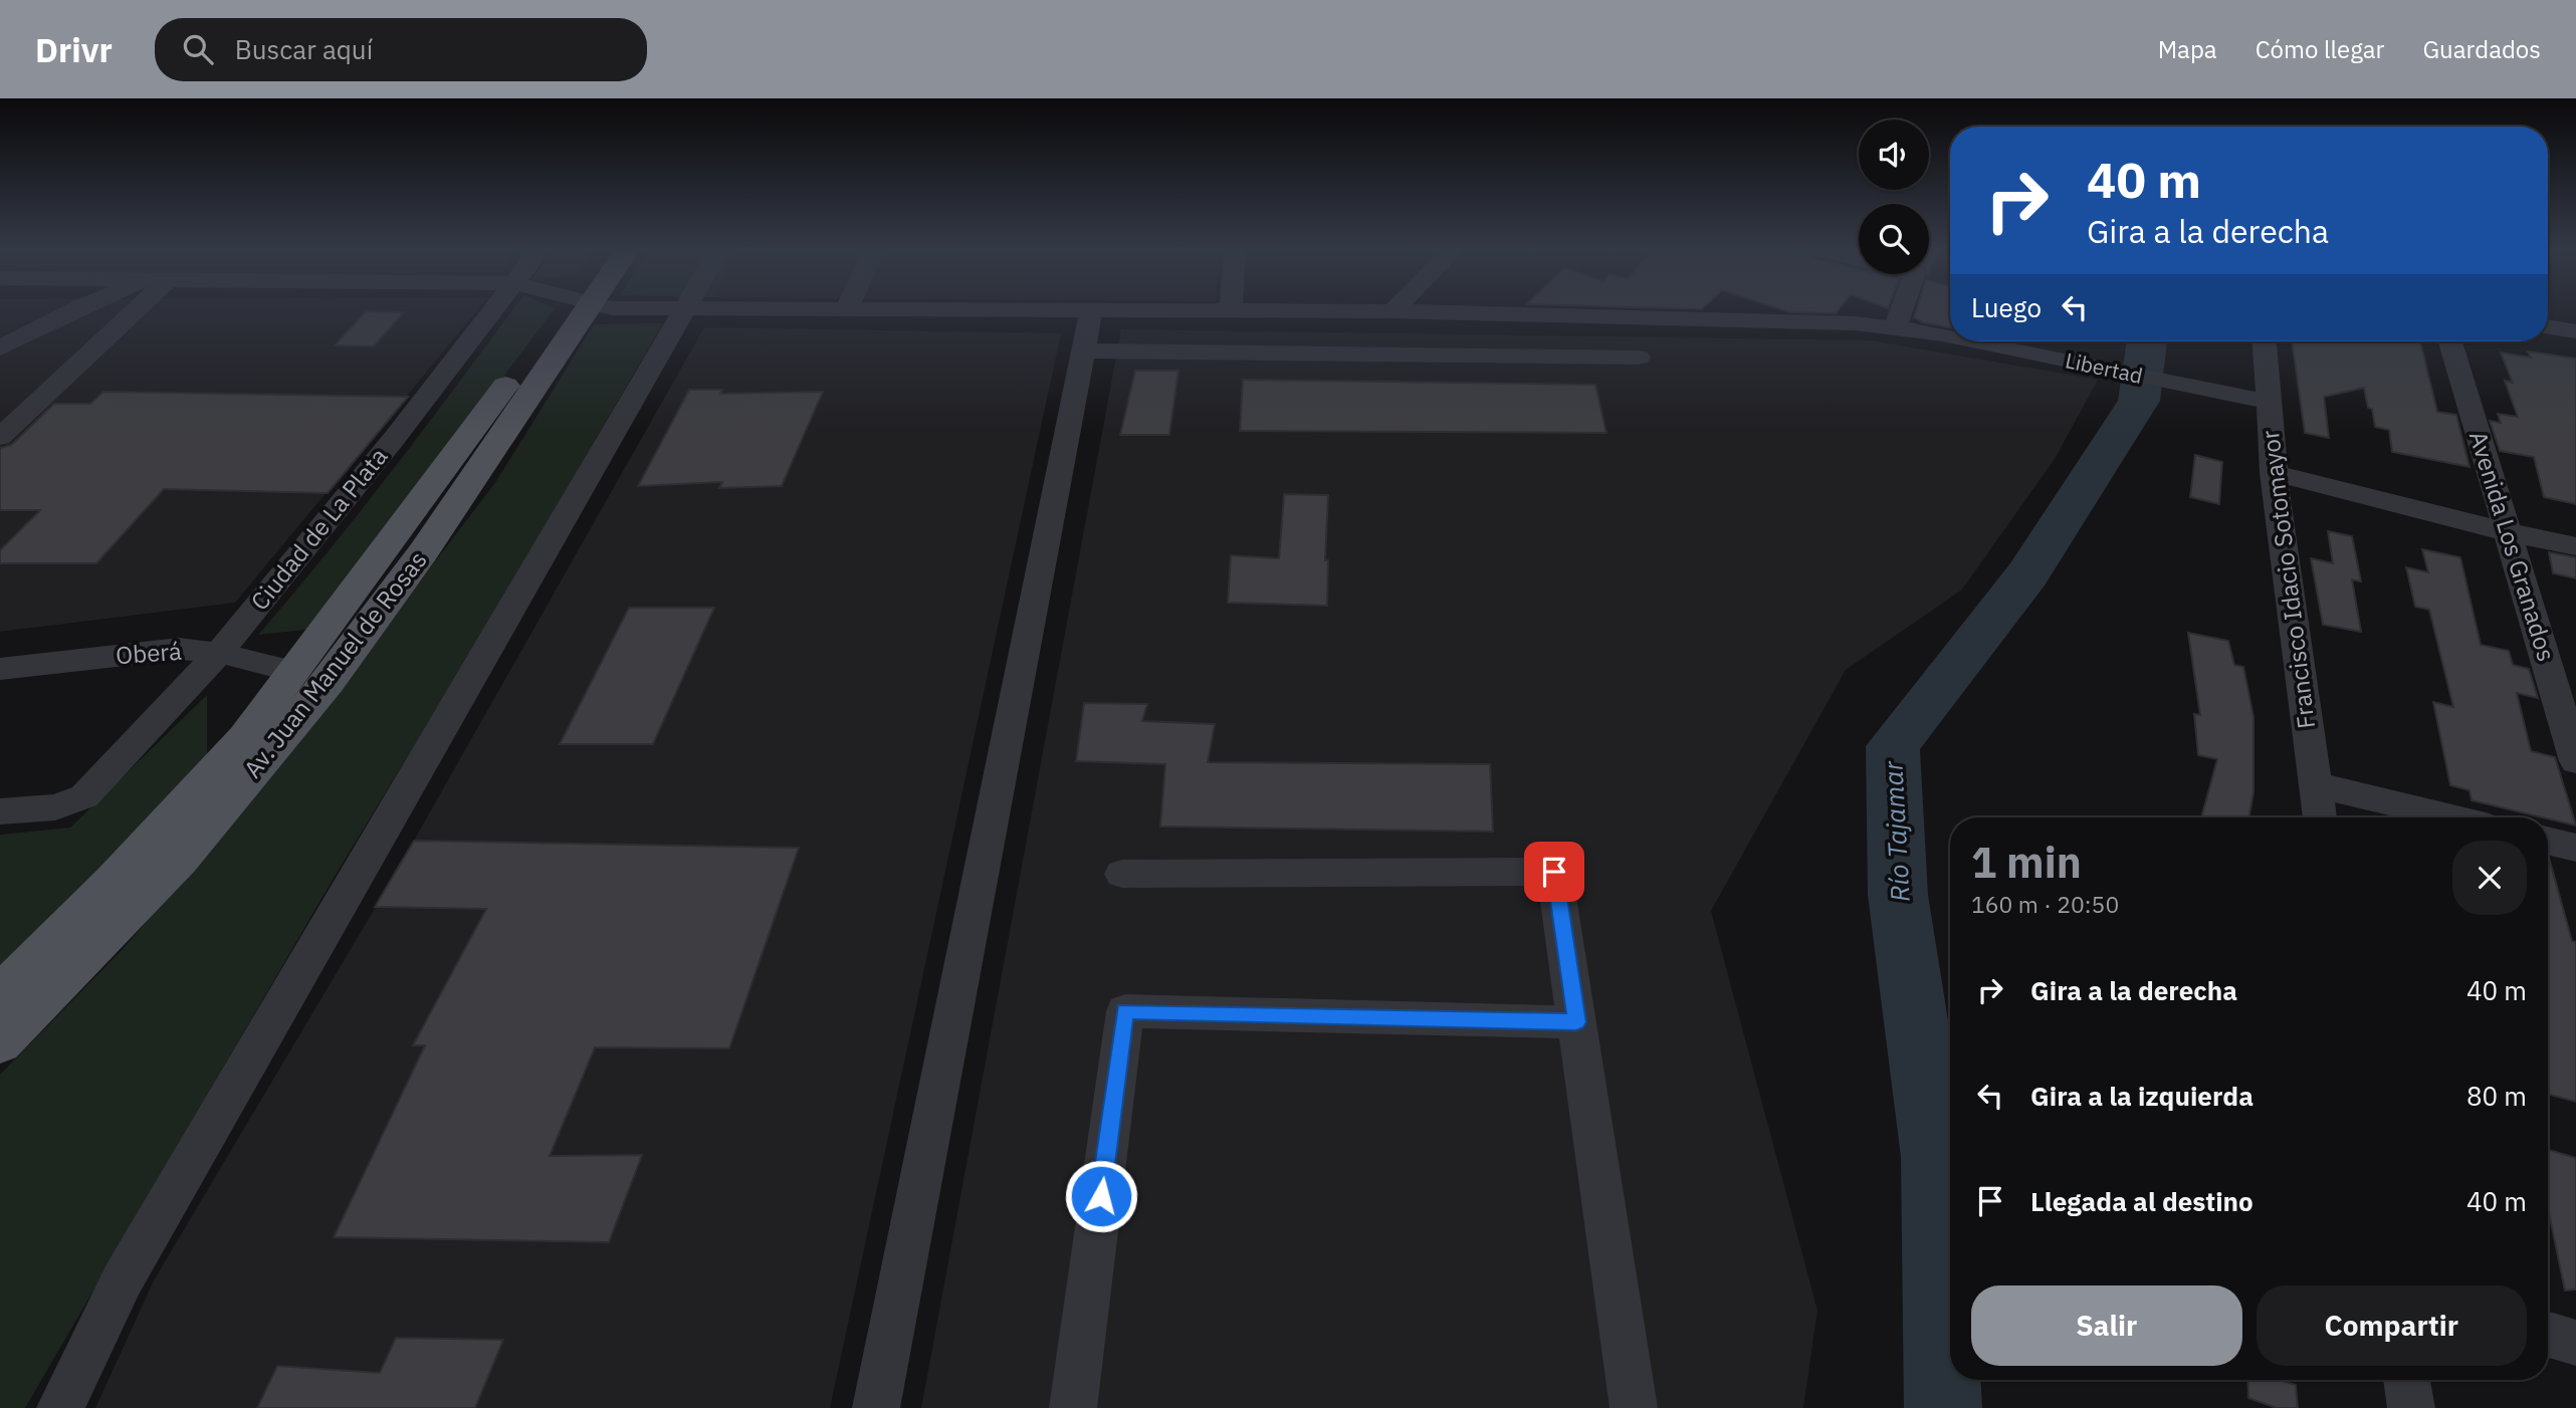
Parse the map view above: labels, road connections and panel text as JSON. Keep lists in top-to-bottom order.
{
  "streets": {
    "main road": ["Av. Juan Manuel de Rosas"],
    "street": [
      "Libertad",
      "Ciudad de La Plata",
      "Avenida Los Granados",
      "Francisco Idacio Sotomayor",
      "Oberá"
    ]
  },
  "crossings": [
    ["Libertad", "Francisco Idacio Sotomayor"],
    ["Ciudad de La Plata", "Oberá"],
    ["Oberá", "Av. Juan Manuel de Rosas"]
  ],
  "water": ["Río Tajamar"],
  "page": {
    "header": "Drivr",
    "search": "Buscar aquí",
    "nav": ["Mapa", "Cómo llegar", "Guardados"],
    "turn": ["40 m", "Gira a la derecha"],
    "then": "Luego",
    "heading": ["1 min", "160 m · 20:50"],
    "list": [
      {
        "name": "Gira a la derecha",
        "value": "40 m"
      },
      {
        "name": "Gira a la izquierda",
        "value": "80 m"
      },
      {
        "name": "Llegada al destino",
        "value": "40 m"
      }
    ],
    "buttons": ["Salir", "Compartir"]
  }
}
